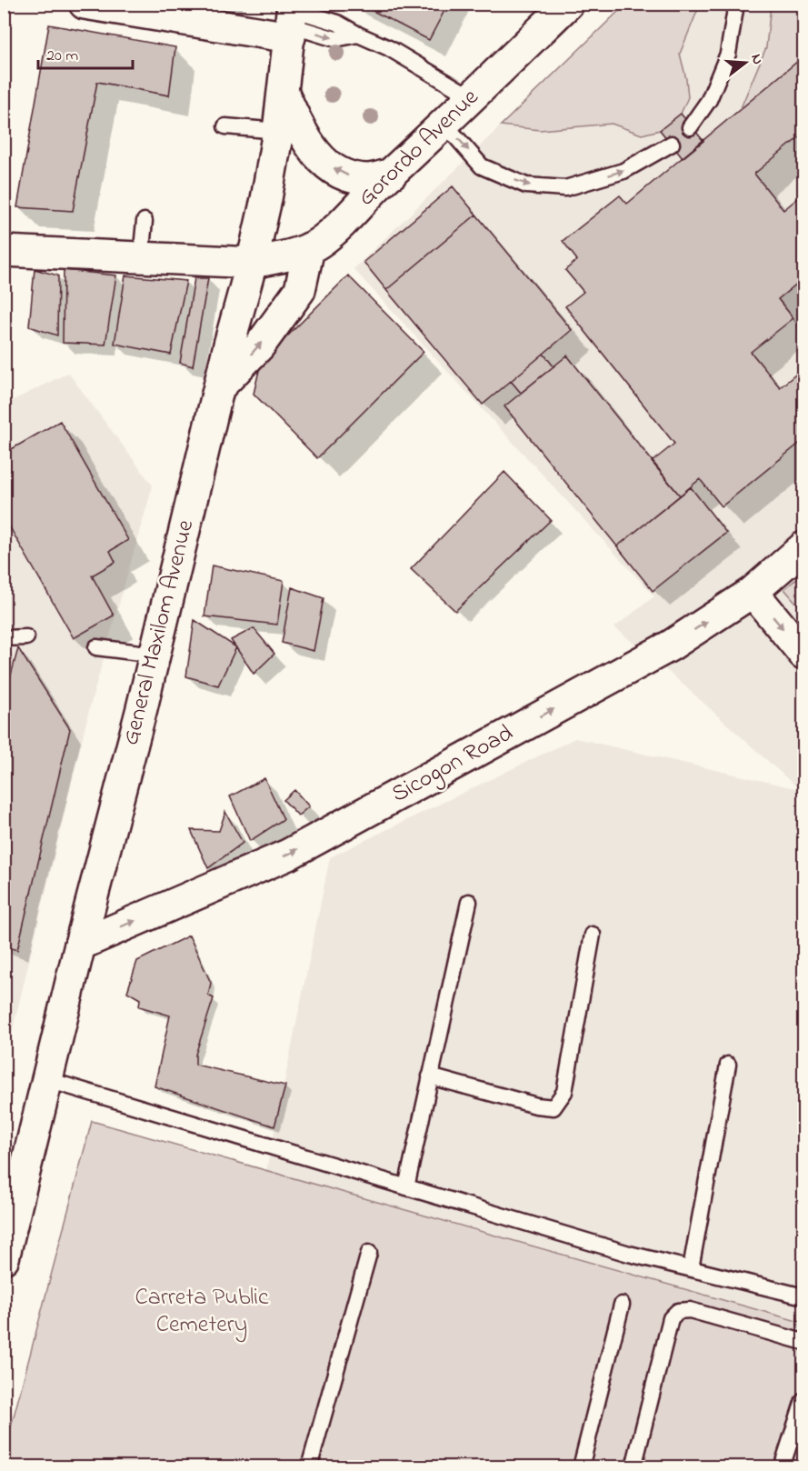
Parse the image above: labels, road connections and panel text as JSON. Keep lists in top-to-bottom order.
{
  "streets": {
    "main road": ["Gorordo Avenue", "General Maxilom Avenue", "Sicogon Road"]
  },
  "crossings": [
    ["Gorordo Avenue", "General Maxilom Avenue"],
    ["General Maxilom Avenue", "Sicogon Road"]
  ],
  "one_way": ["Sicogon Road"],
  "parks": ["Carreta Public Cemetery"],
  "scale_bar": "20 m",
  "north": "right"
}
